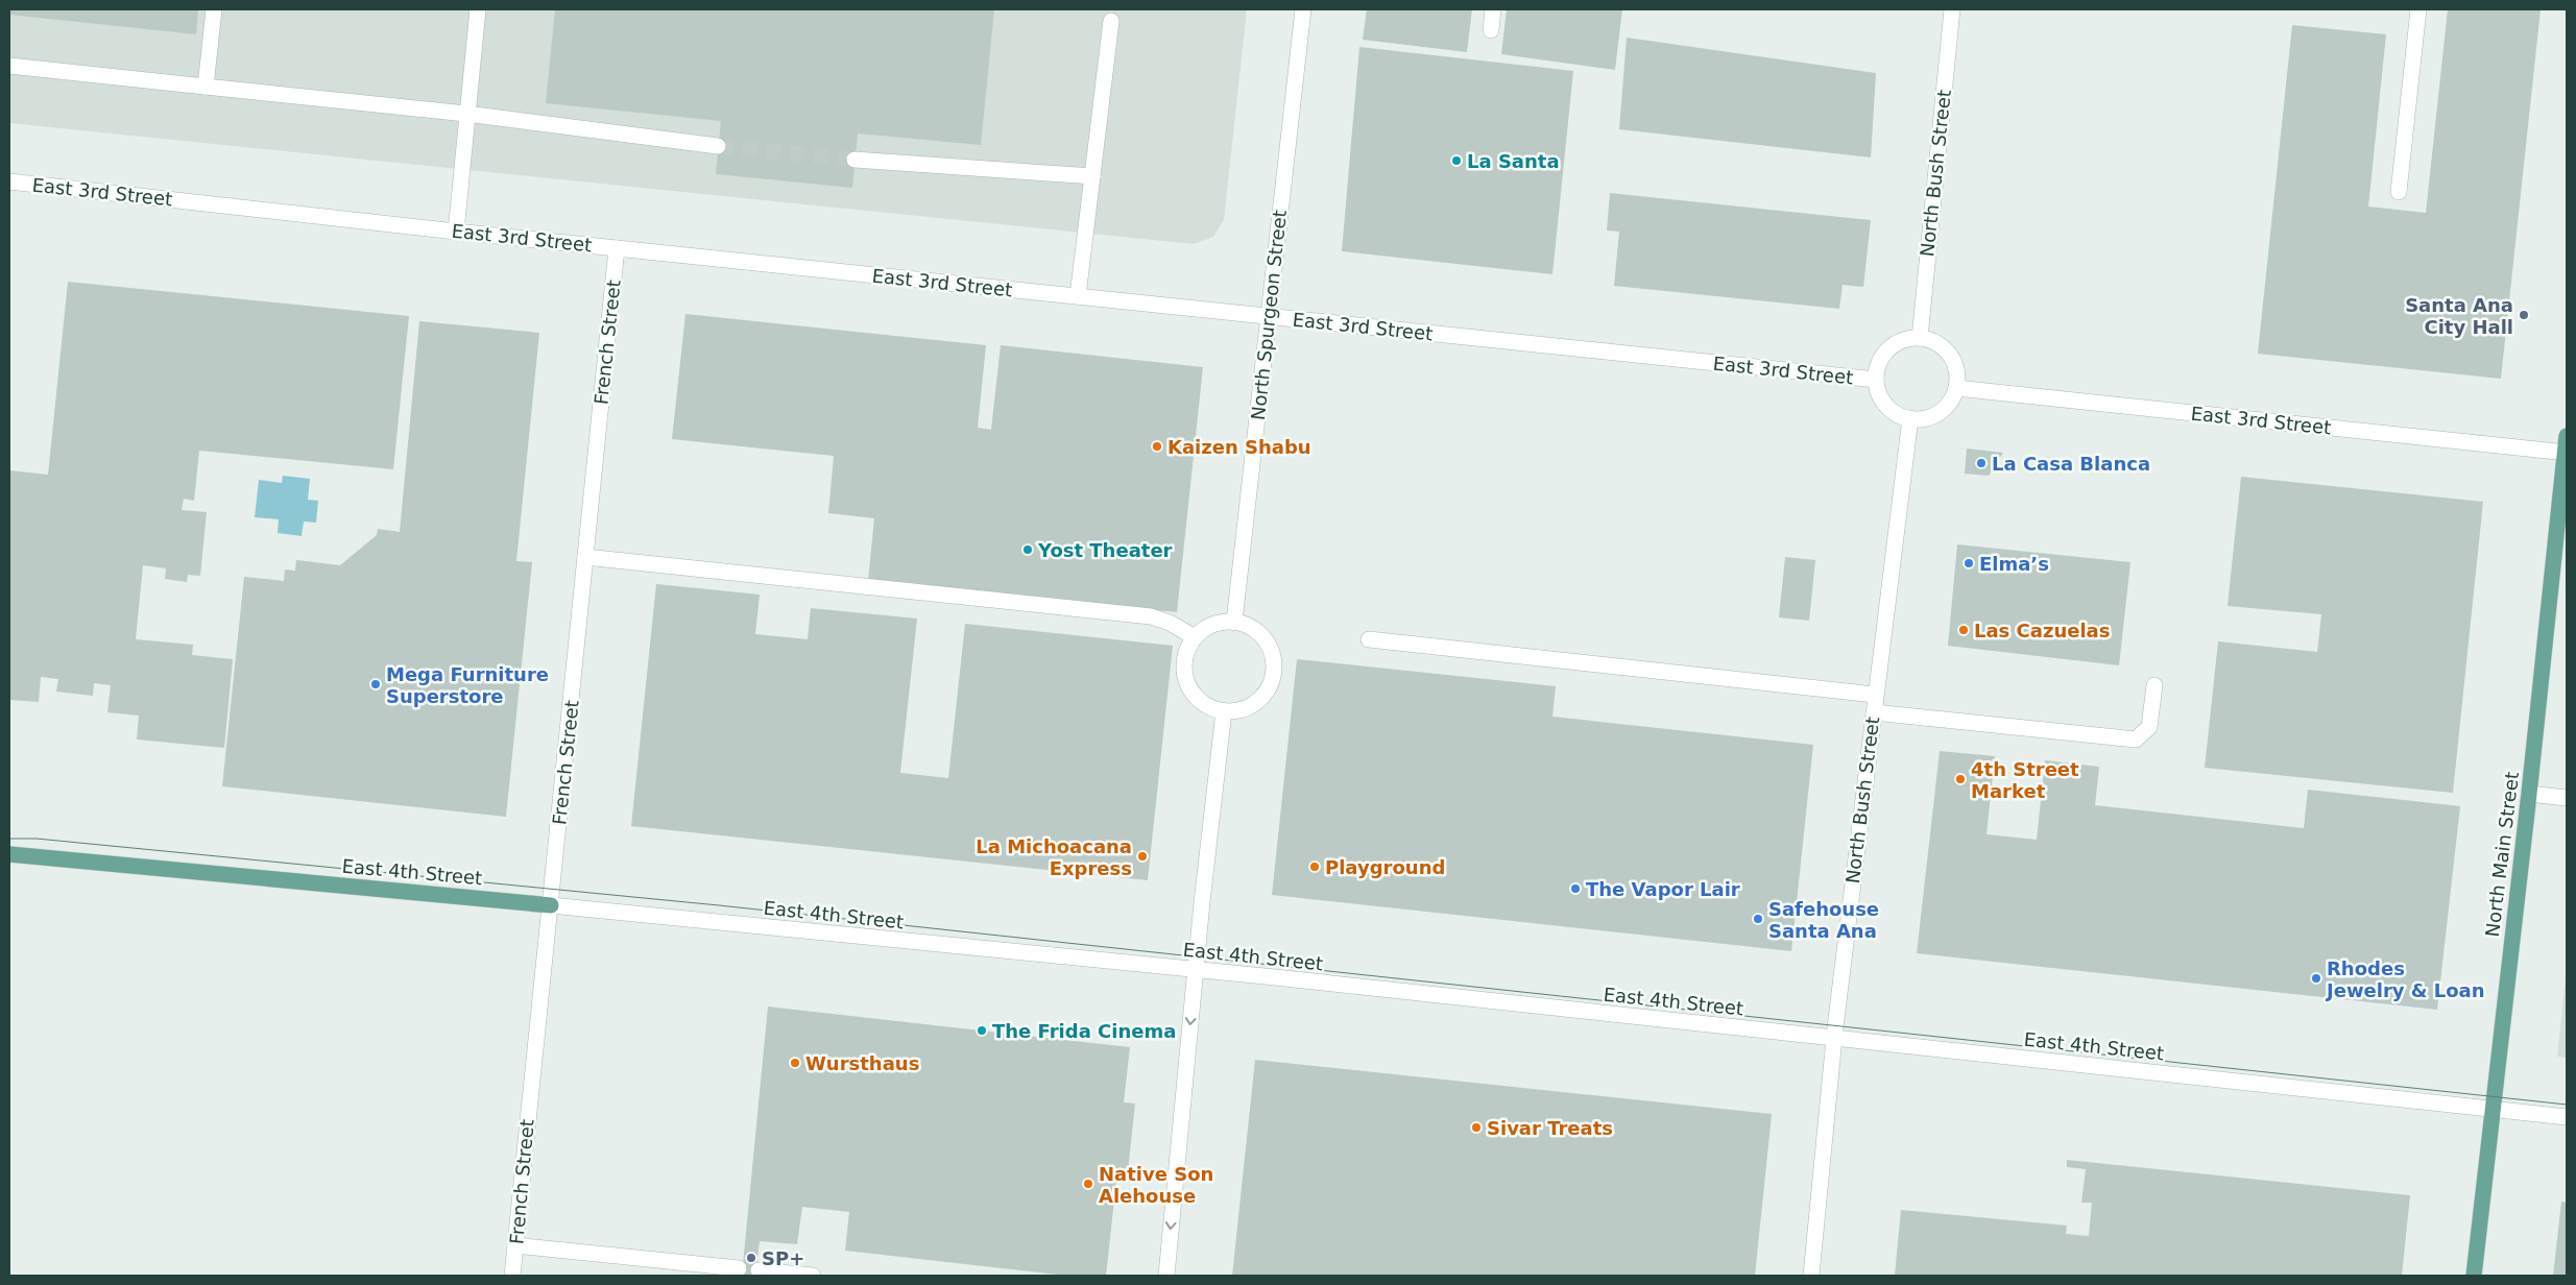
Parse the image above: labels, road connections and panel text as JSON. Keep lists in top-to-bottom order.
{
  "streets": {
    "main road": ["North Main Street", "East 4th Street"],
    "street": [
      "North Bush Street",
      "East 3rd Street",
      "North Spurgeon Street",
      "French Street"
    ]
  },
  "crossings": [
    ["North Bush Street", "East 3rd Street"],
    ["North Bush Street", "East 4th Street"],
    ["East 3rd Street", "North Spurgeon Street"],
    ["East 3rd Street", "French Street"],
    ["East 3rd Street", "North Main Street"],
    ["French Street", "East 4th Street"],
    ["North Main Street", "East 4th Street"]
  ],
  "places": [
    "La Santa",
    "Santa Ana City Hall",
    "Kaizen Shabu",
    "La Casa Blanca",
    "Yost Theater",
    "Elma’s",
    "Las Cazuelas",
    "Mega Furniture Superstore",
    "4th Street Market",
    "La Michoacana Express",
    "Playground",
    "The Vapor Lair",
    "Safehouse Santa Ana",
    "Rhodes Jewelry & Loan",
    "The Frida Cinema",
    "Wursthaus",
    "Sivar Treats",
    "Native Son Alehouse",
    "SP+"
  ]
}
